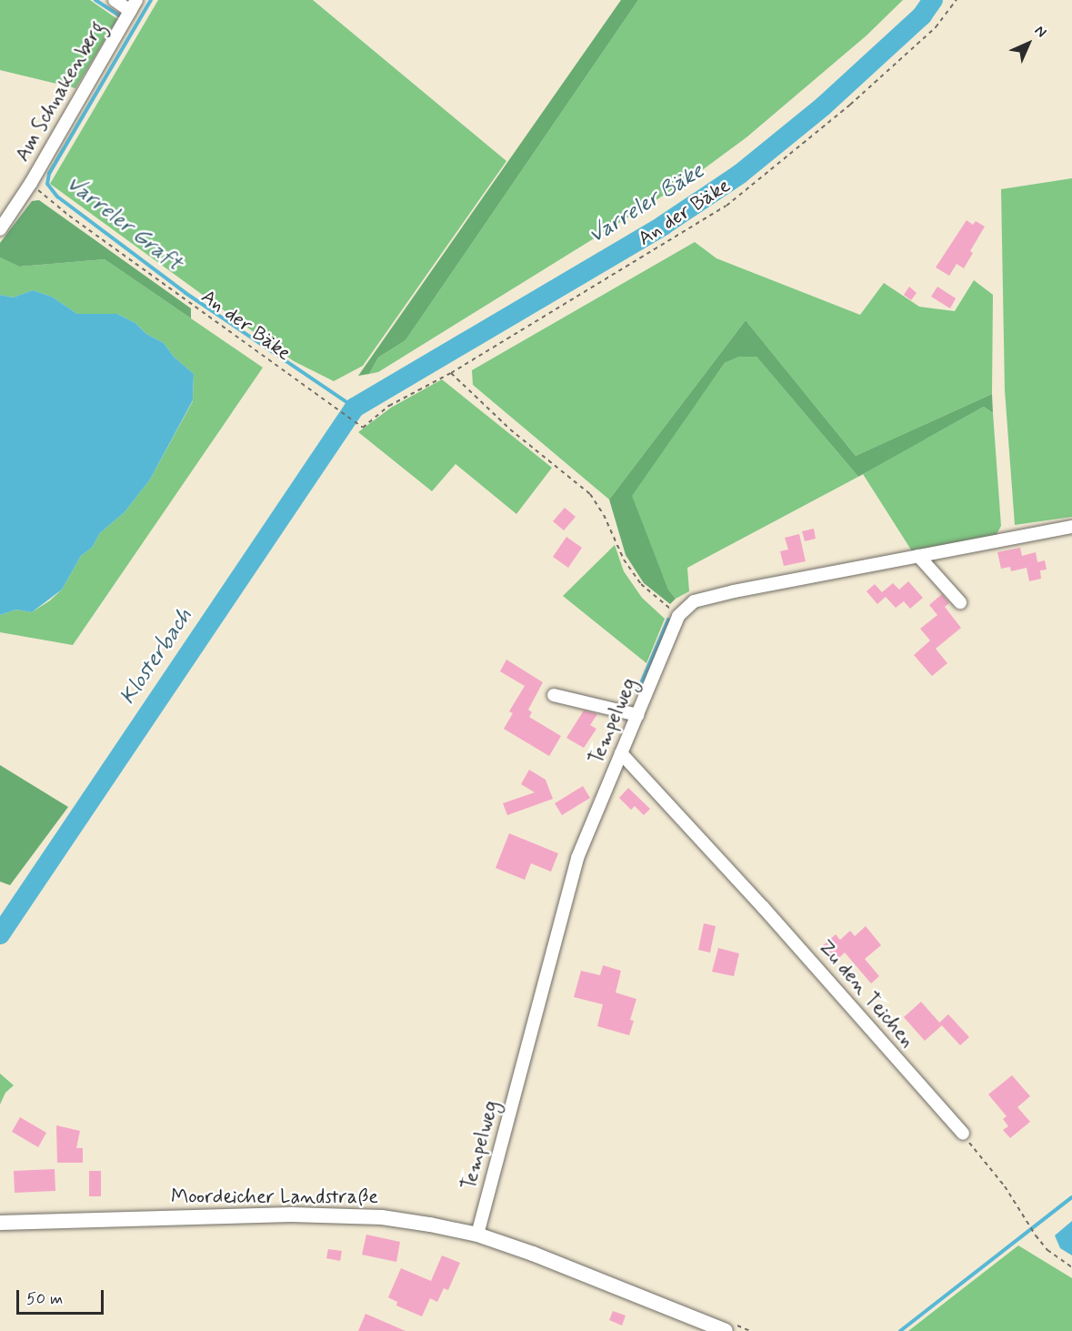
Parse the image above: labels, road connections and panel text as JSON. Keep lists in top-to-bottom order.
{
  "streets": {
    "main road": ["Moordeicher Landstraße"],
    "street": ["Am Schnakenberg", "Tempelweg", "Zu den Teichen"],
    "path": ["An der Bäke"]
  },
  "crossings": [
    ["Am Schnakenberg", "An der Bäke"],
    ["Tempelweg", "Zu den Teichen"],
    ["Tempelweg", "Moordeicher Landstraße"]
  ],
  "water": ["Varreler Bäke", "Varreler Graft", "Klosterbach"],
  "scale_bar": "50 m",
  "north": "top right"
}
